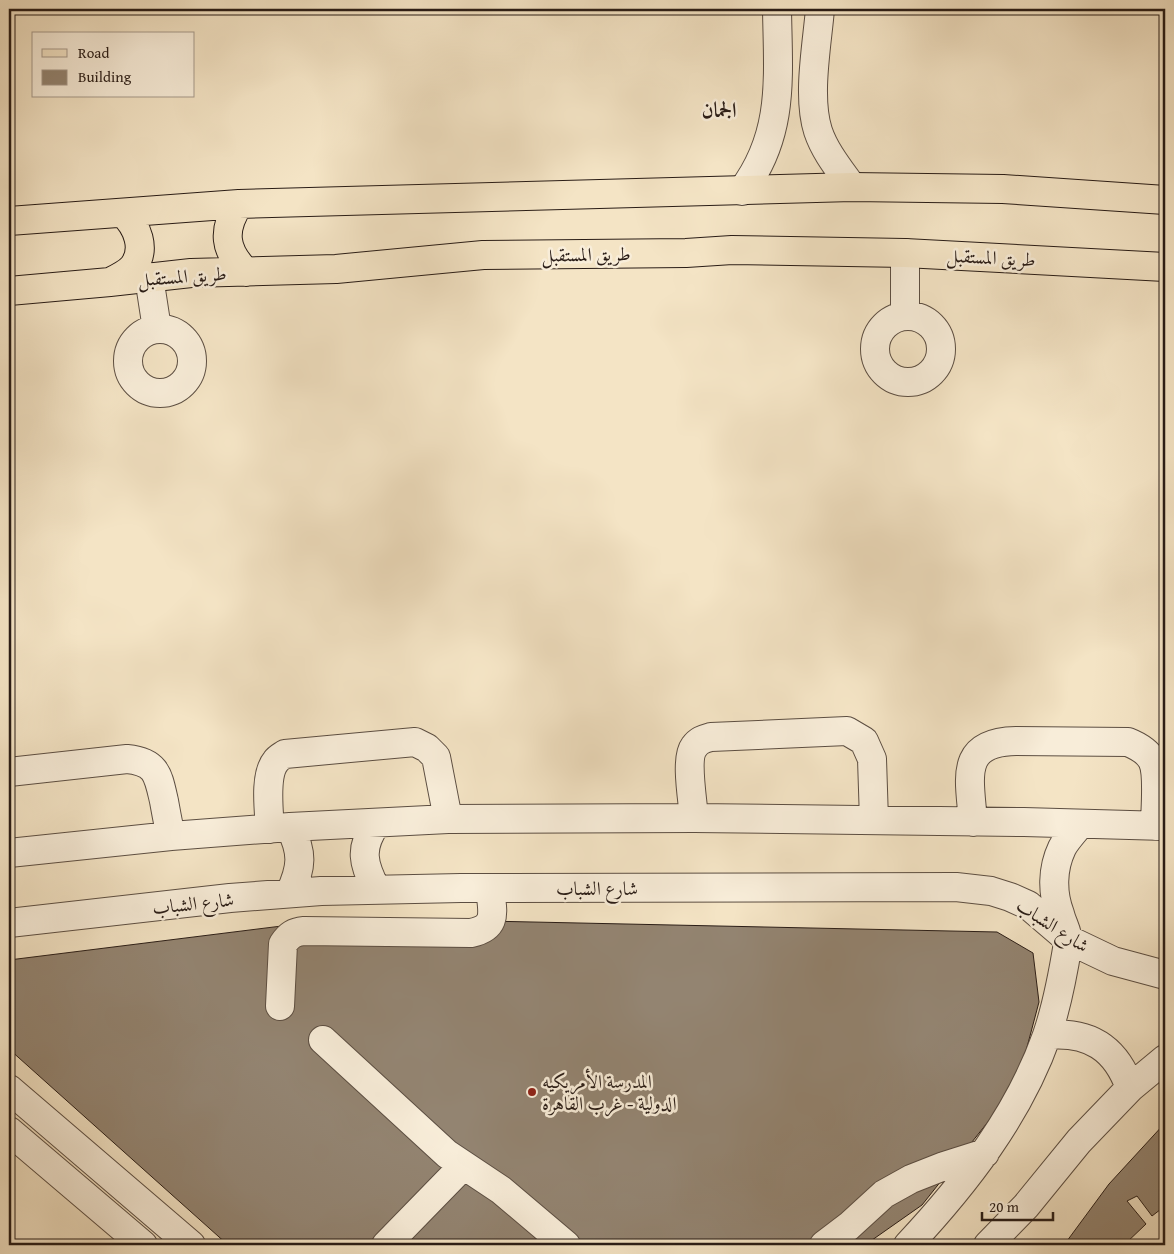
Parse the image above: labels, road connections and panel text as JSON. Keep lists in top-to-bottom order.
{
  "streets": {
    "main road": ["طريق المستقبل"],
    "street": ["شارع الشباب"]
  },
  "districts": ["الجمان"],
  "places": ["المدرسة الأمريكيه الدولية - غرب القاهرة"],
  "legend": ["Road", "Building"],
  "scale_bar": "20 m"
}
